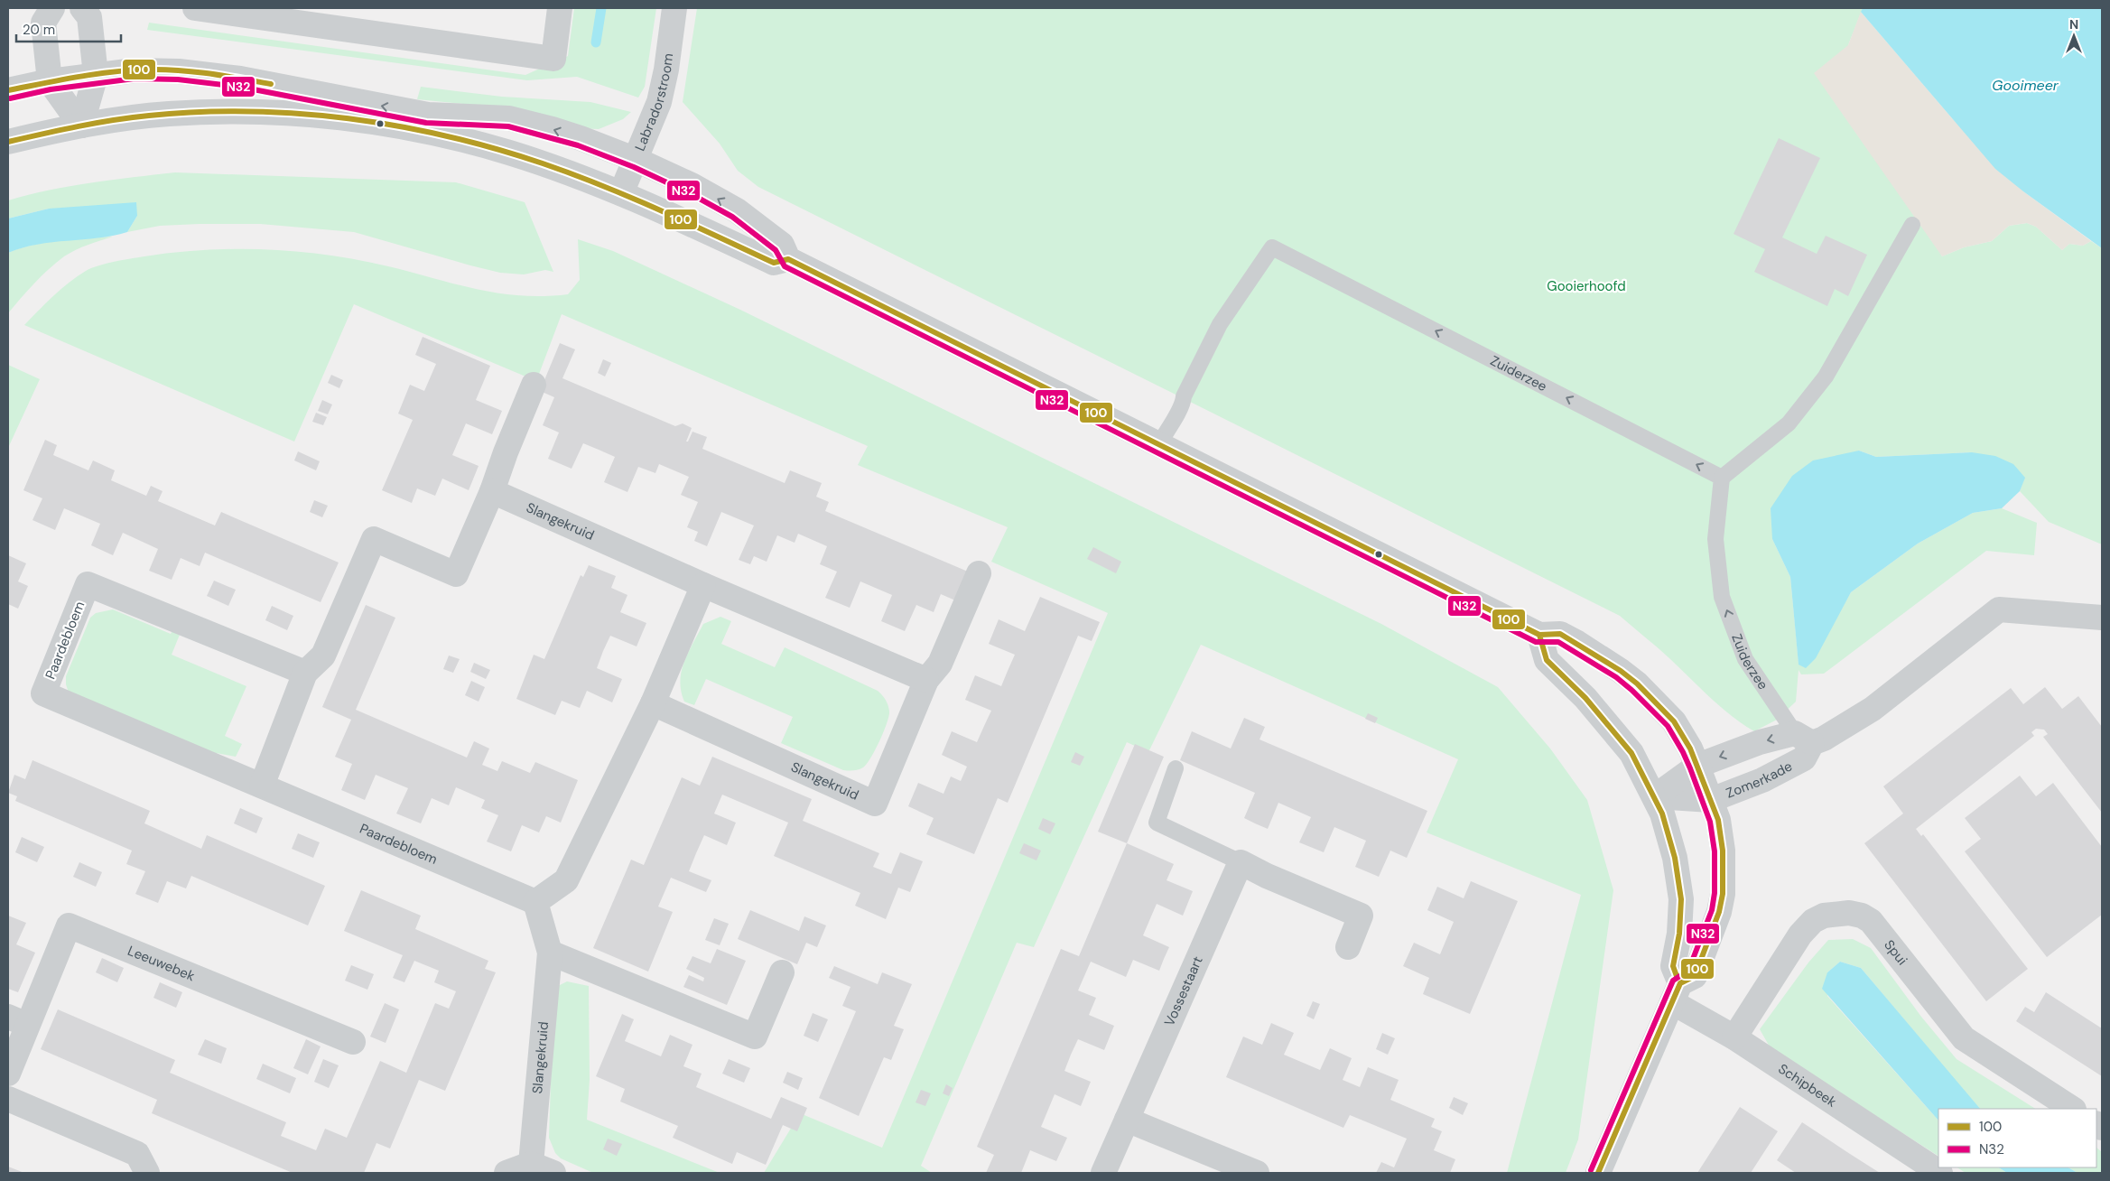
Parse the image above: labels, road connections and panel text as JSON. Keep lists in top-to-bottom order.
{
  "streets": {
    "street": [
      "Labradorstroom",
      "Slangekruid",
      "Paardebloem",
      "Zomerkade",
      "Spui",
      "Leeuwebek",
      "Vossestaart",
      "Schipbeek"
    ],
    "lane": ["Zuiderzee"]
  },
  "crossings": [
    ["Zuiderzee", "Zomerkade"],
    ["Slangekruid", "Paardebloem"],
    ["Spui", "Schipbeek"]
  ],
  "water": ["Gooimeer"],
  "parks": ["Gooierhoofd"],
  "lines": ["transit line 100", "transit line N32"],
  "legend": ["100", "N32"],
  "scale_bar": "20 m",
  "north": "top"
}
